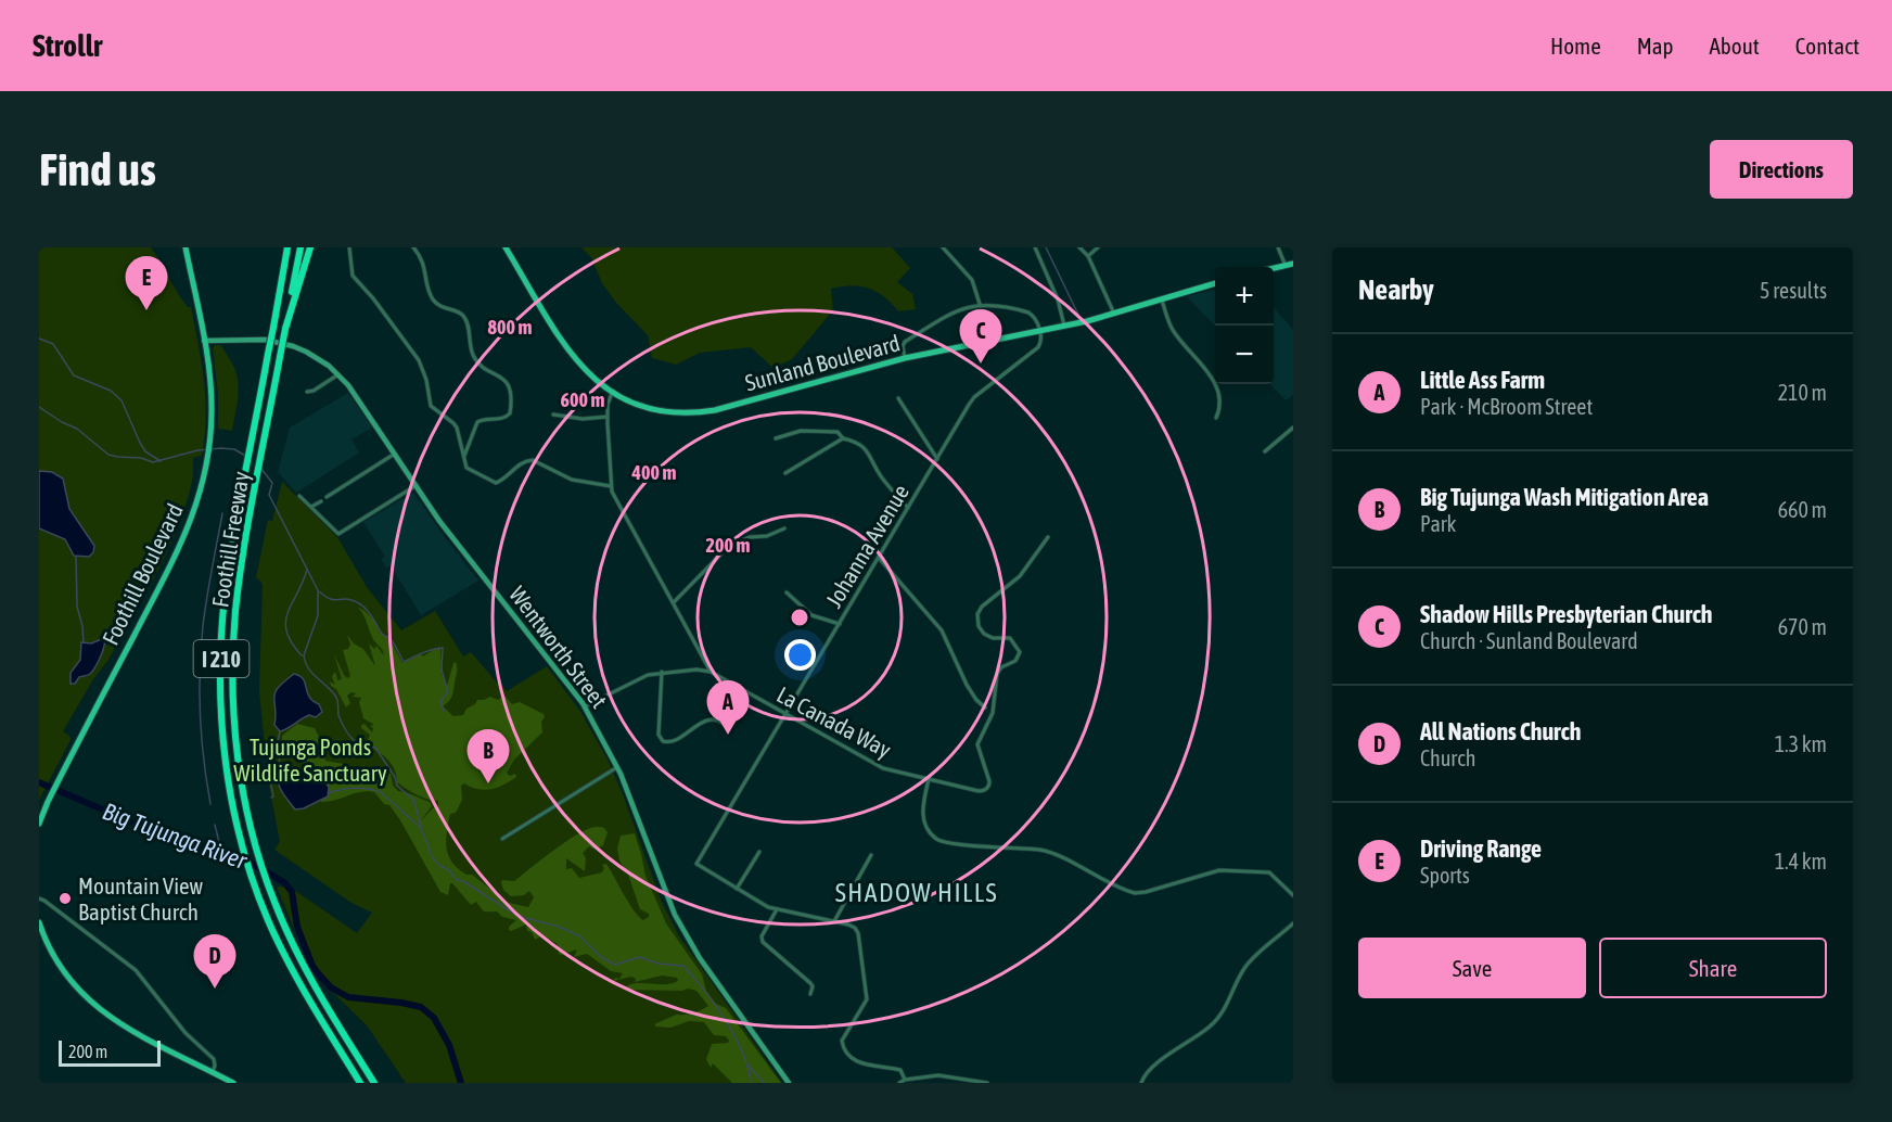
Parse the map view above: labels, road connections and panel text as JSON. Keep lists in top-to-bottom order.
{
  "streets": {
    "highway": ["Foothill Freeway", "I 210"],
    "main road": ["Sunland Boulevard", "Foothill Boulevard", "Wentworth Street"],
    "street": ["Johanna Avenue", "La Canada Way"]
  },
  "crossings": [
    ["Sunland Boulevard", "Johanna Avenue"],
    ["Johanna Avenue", "La Canada Way"],
    ["Foothill Boulevard", "Wentworth Street"]
  ],
  "districts": ["SHADOW HILLS"],
  "water": ["Big Tujunga River"],
  "parks": ["Tujunga Ponds Wildlife Sanctuary"],
  "places": ["Mountain View Baptist Church"],
  "scale_bar": "200 m",
  "page": {
    "header": "Strollr",
    "nav": [
      "Home",
      "Map",
      "About",
      "Contact"
    ],
    "buttons": [
      "Directions",
      ["Save", "Share"]
    ],
    "title": "Find us",
    "heading": ["Nearby", "5 results"],
    "pins": [
      "E",
      "C",
      "A",
      "B",
      "D"
    ],
    "map_buttons": ["+", "−"],
    "list": [
      {
        "mark": "A",
        "name": "Little Ass Farm",
        "note": "Park · McBroom Street",
        "value": "210 m"
      },
      {
        "mark": "B",
        "name": "Big Tujunga Wash Mitigation Area",
        "note": "Park",
        "value": "660 m"
      },
      {
        "mark": "C",
        "name": "Shadow Hills Presbyterian Church",
        "note": "Church · Sunland Boulevard",
        "value": "670 m"
      },
      {
        "mark": "D",
        "name": "All Nations Church",
        "note": "Church",
        "value": "1.3 km"
      },
      {
        "mark": "E",
        "name": "Driving Range",
        "note": "Sports",
        "value": "1.4 km"
      }
    ],
    "scale": "200 m"
  },
  "rings": [
    "800 m",
    "600 m",
    "400 m",
    "200 m"
  ]
}
